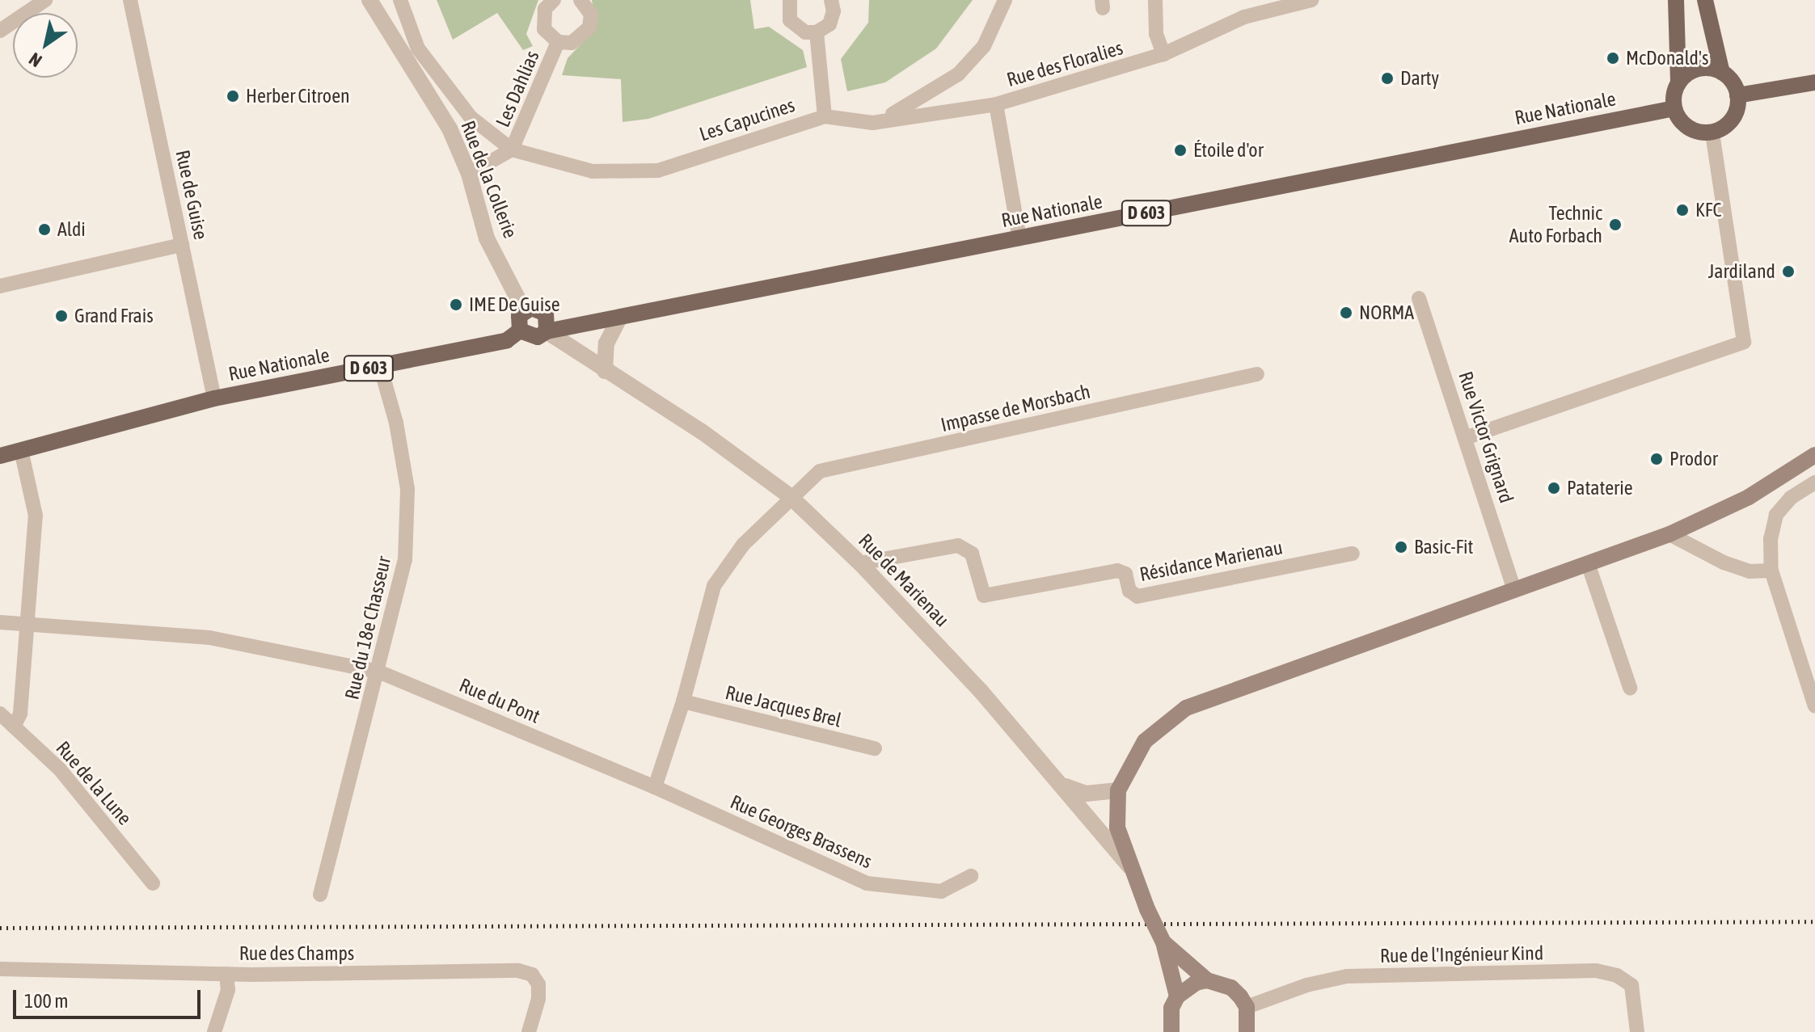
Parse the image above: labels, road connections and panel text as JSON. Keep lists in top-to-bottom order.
{
  "streets": {
    "main road": ["Rue Nationale", "D 603"],
    "street": [
      "Rue des Floralies",
      "Les Dahlias",
      "Les Capucines",
      "Rue de la Collerie",
      "Rue de Guise",
      "Impasse de Morsbach",
      "Rue Victor Grignard",
      "Résidance Marienau",
      "Rue de Marienau",
      "Rue du 18e Chasseur",
      "Rue du Pont",
      "Rue Jacques Brel",
      "Rue de la Lune",
      "Rue Georges Brassens",
      "Rue des Champs",
      "Rue de l'Ingénieur Kind"
    ]
  },
  "crossings": [
    ["Rue des Floralies", "Rue Nationale"],
    ["Rue des Floralies", "Les Capucines"],
    ["Les Dahlias", "Les Capucines"],
    ["Rue Nationale", "Rue de la Collerie"],
    ["Rue Nationale", "Rue de Guise"],
    ["Rue Nationale", "Rue de Marienau"],
    ["Rue Nationale", "Rue du 18e Chasseur"],
    ["Rue de la Collerie", "Rue de Marienau"],
    ["Impasse de Morsbach", "Rue de Marienau"],
    ["Résidance Marienau", "Rue de Marienau"],
    ["Rue du 18e Chasseur", "Rue du Pont"],
    ["Rue du Pont", "Rue Georges Brassens"]
  ],
  "places": [
    "McDonald's",
    "Darty",
    "Herber Citroen",
    "Étoile d'or",
    "KFC",
    "Technic Auto Forbach",
    "Aldi",
    "Jardiland",
    "IME De Guise",
    "NORMA",
    "Grand Frais",
    "Prodor",
    "Pataterie",
    "Basic-Fit"
  ],
  "scale_bar": "100 m",
  "north": "bottom left"
}
